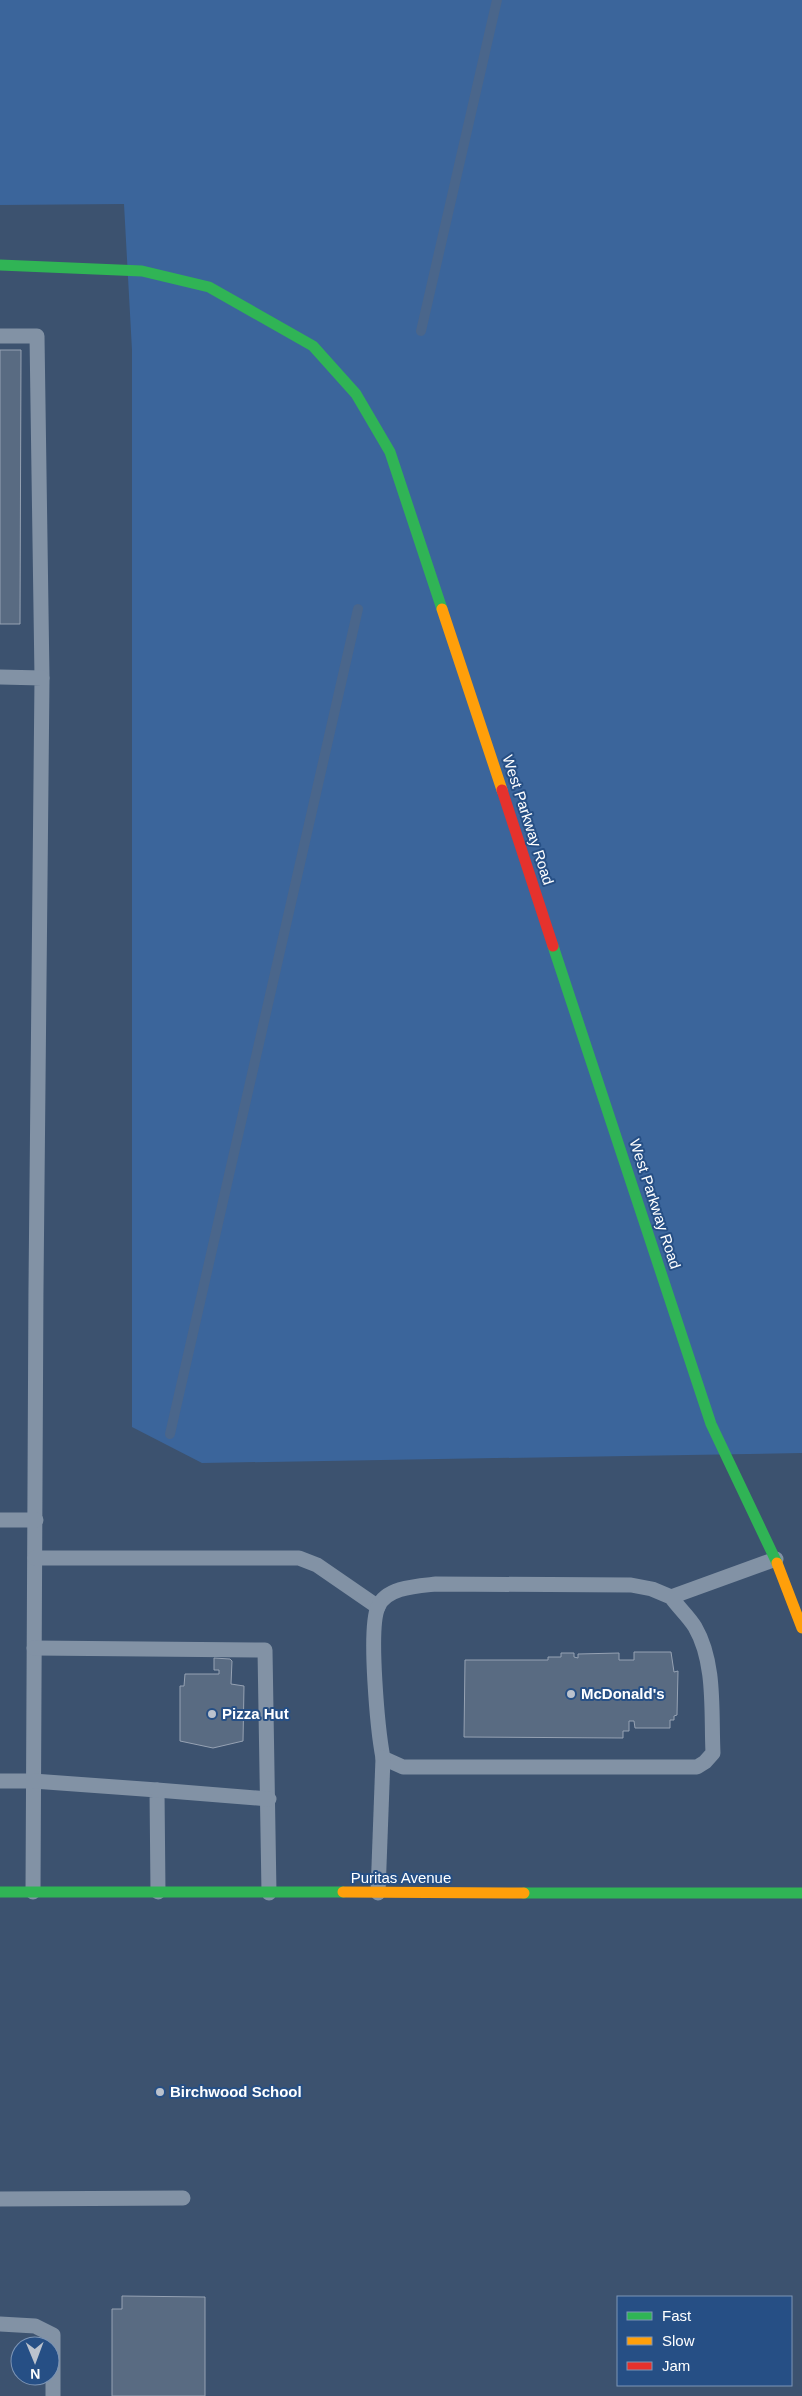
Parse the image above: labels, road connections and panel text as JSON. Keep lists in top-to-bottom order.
{
  "streets": {
    "street": ["West Parkway Road", "Puritas Avenue"]
  },
  "places": ["McDonald's", "Pizza Hut", "Birchwood School"],
  "legend": ["Fast", "Slow", "Jam"],
  "north": "bottom"
}
